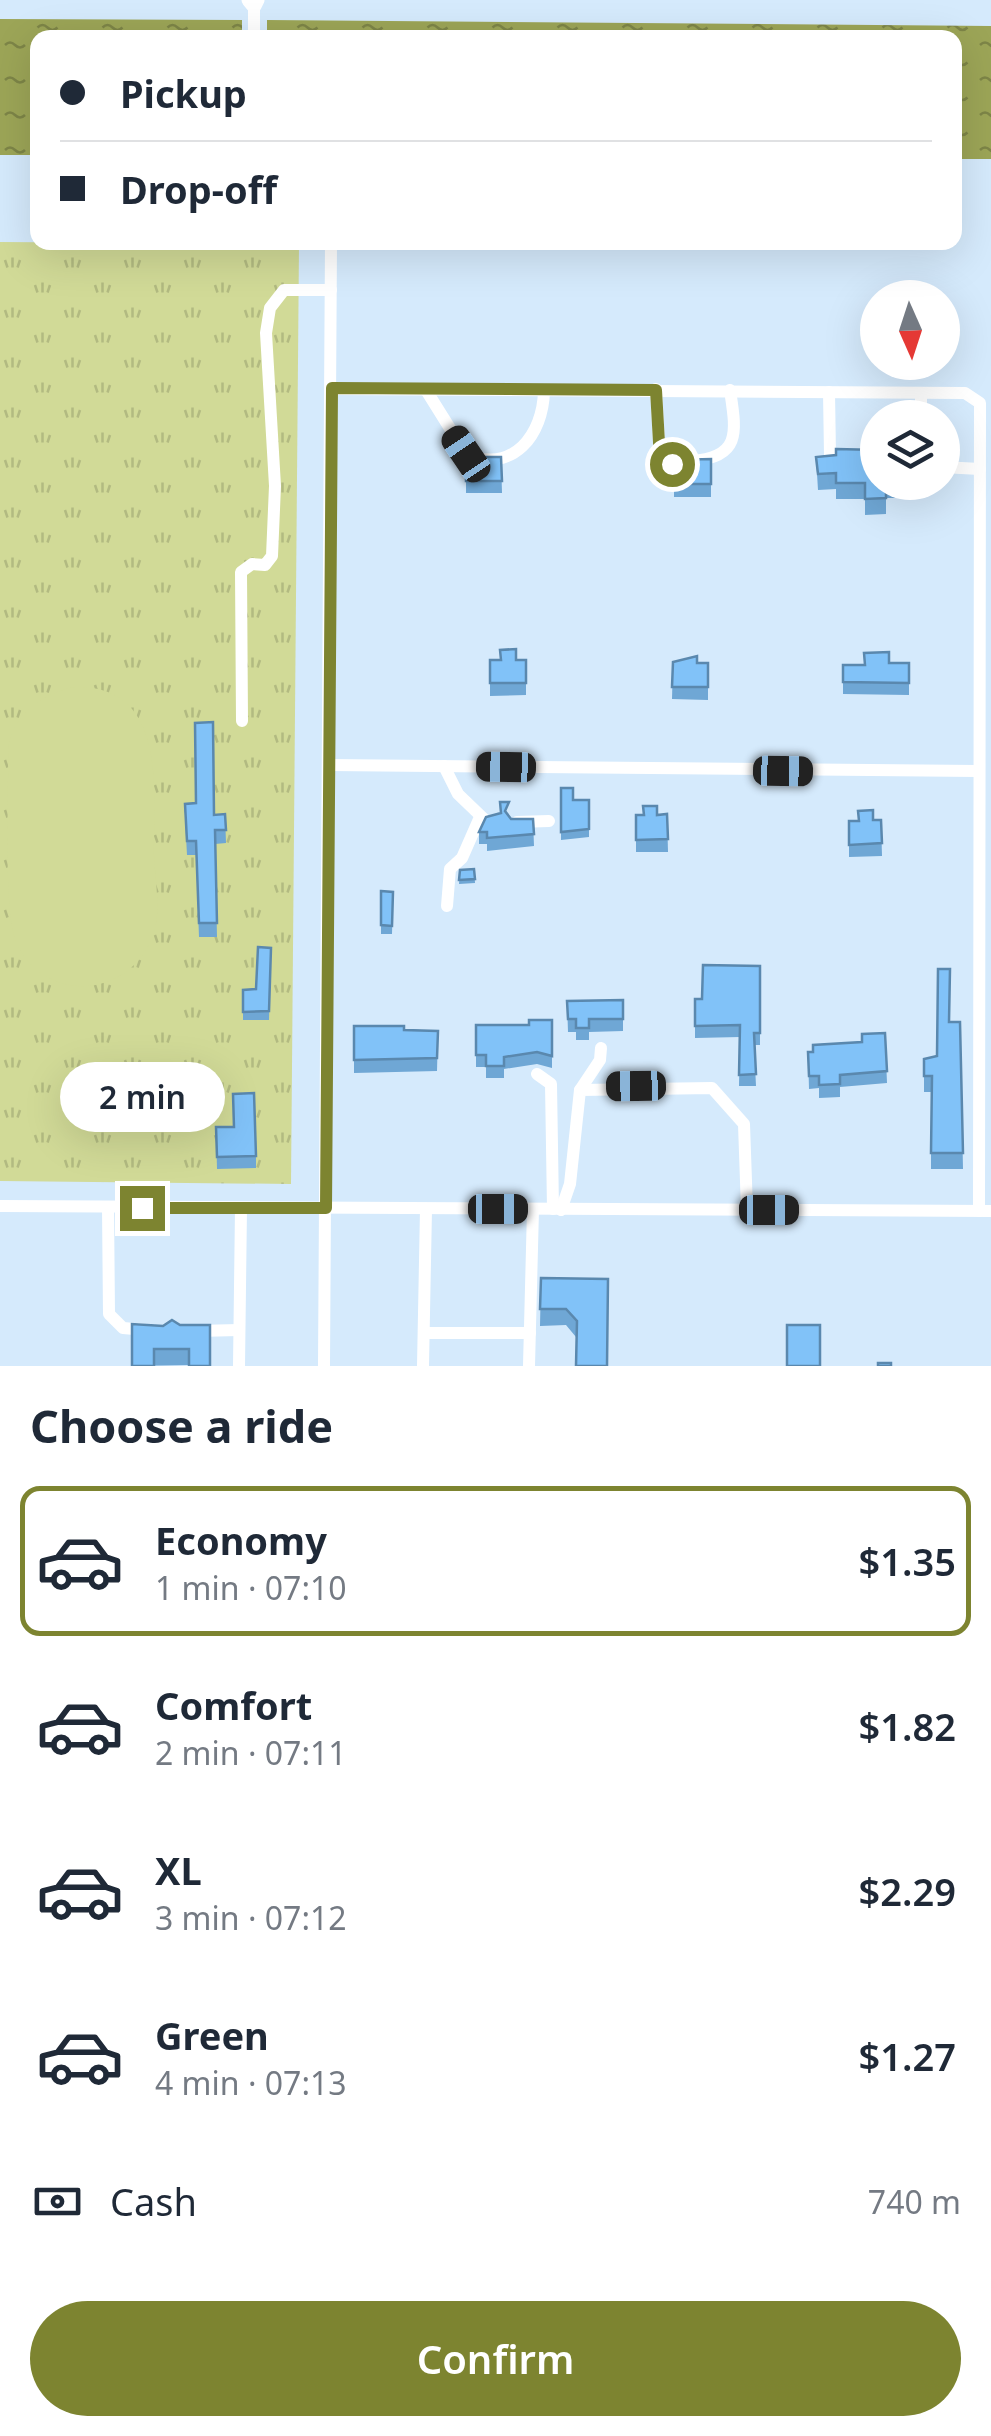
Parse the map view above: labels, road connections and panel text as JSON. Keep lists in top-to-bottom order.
{
  "north": "bottom",
  "page": {
    "banner": ["Pickup", "Drop-off"],
    "bubble": "2 min",
    "heading": "Choose a ride",
    "list": [
      {
        "name": "Economy",
        "note": "1 min · 07:10",
        "value": "$1.35"
      },
      {
        "name": "Comfort",
        "note": "2 min · 07:11",
        "value": "$1.82"
      },
      {
        "name": "XL",
        "note": "3 min · 07:12",
        "value": "$2.29"
      },
      {
        "name": "Green",
        "note": "4 min · 07:13",
        "value": "$1.27"
      }
    ],
    "pay": ["Cash", "740 m"],
    "buttons": "Confirm"
  }
}
